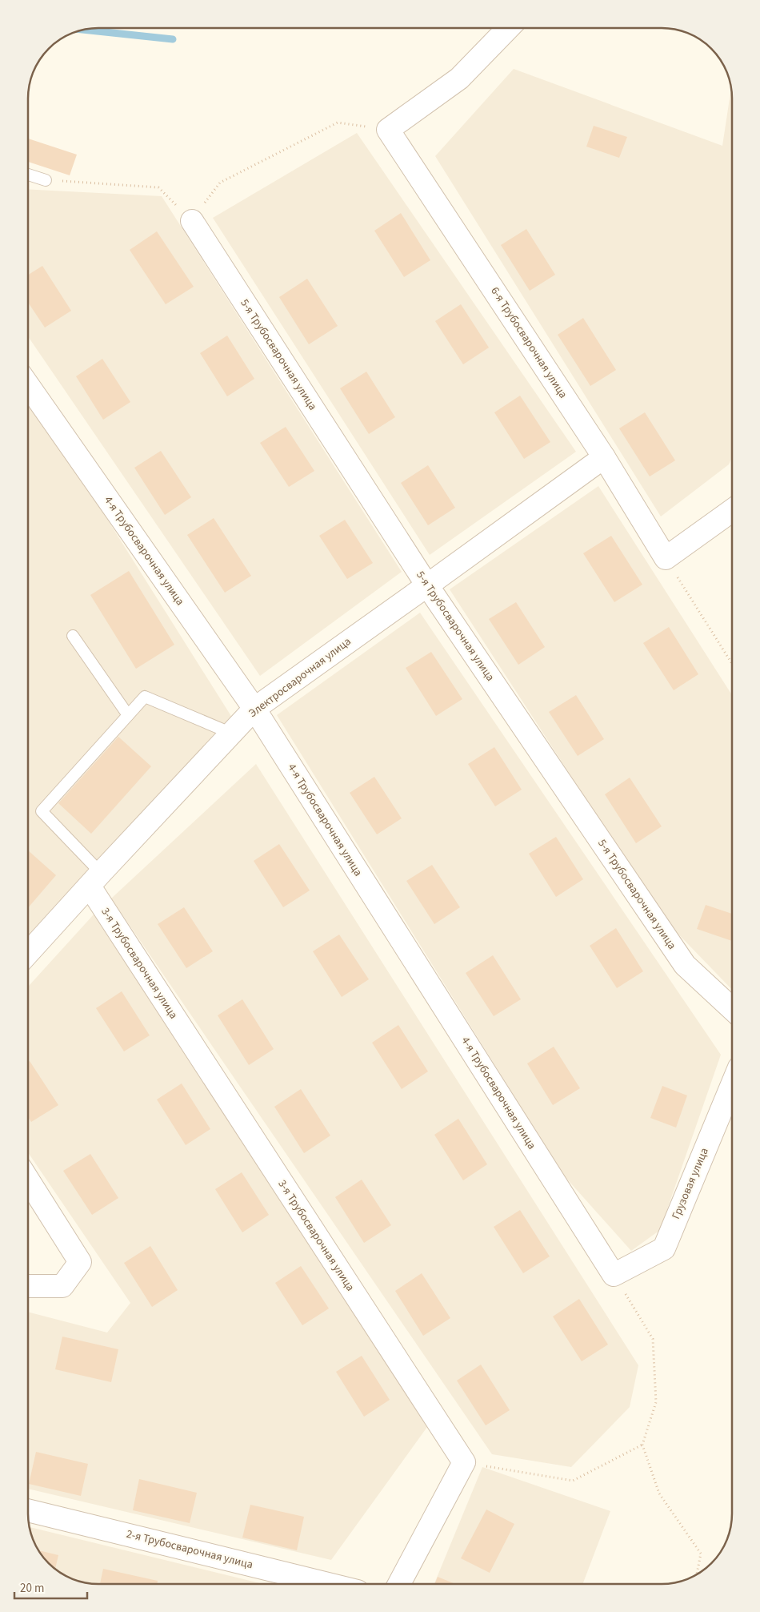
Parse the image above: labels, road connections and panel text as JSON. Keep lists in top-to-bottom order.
{
  "streets": {
    "street": [
      "6-я Трубосварочная улица",
      "5-я Трубосварочная улица",
      "4-я Трубосварочная улица",
      "Электросварочная улица",
      "3-я Трубосварочная улица",
      "Грузовая улица",
      "2-я Трубосварочная улица"
    ]
  },
  "crossings": [
    ["6-я Трубосварочная улица", "Электросварочная улица"],
    ["5-я Трубосварочная улица", "Электросварочная улица"],
    ["4-я Трубосварочная улица", "Электросварочная улица"],
    ["4-я Трубосварочная улица", "Грузовая улица"],
    ["Электросварочная улица", "3-я Трубосварочная улица"]
  ],
  "scale_bar": "20 m"
}
